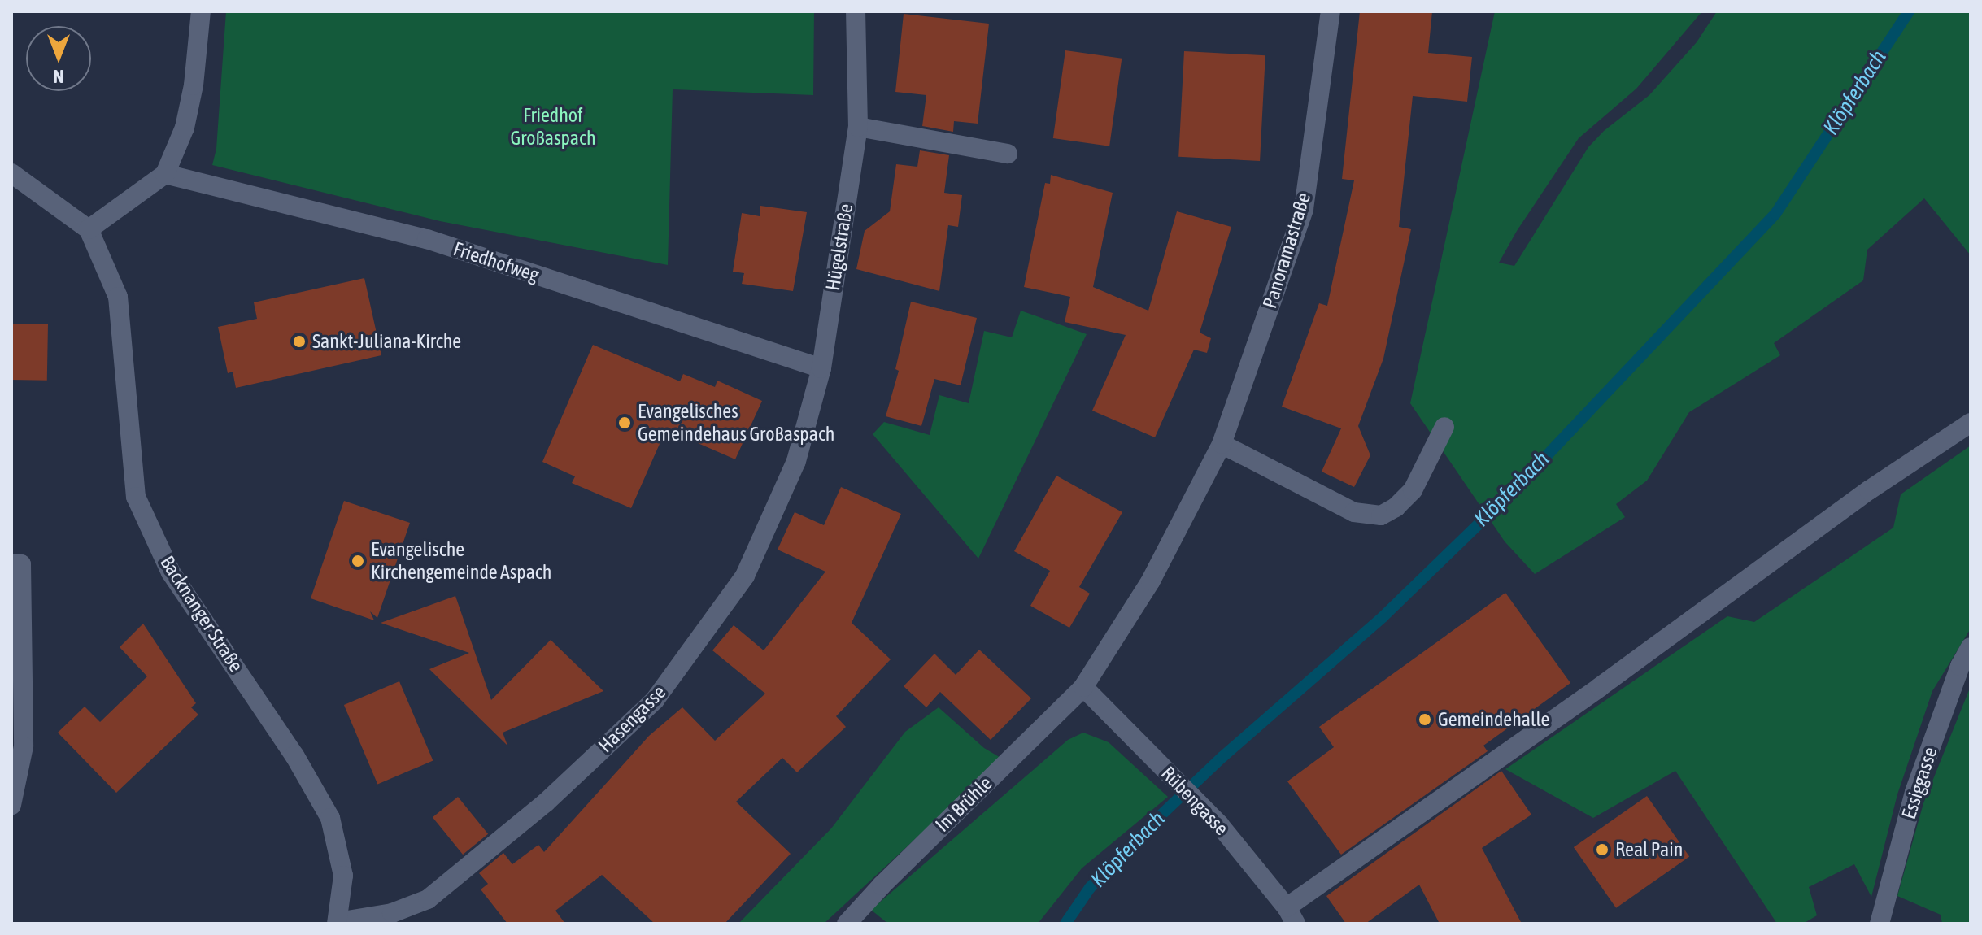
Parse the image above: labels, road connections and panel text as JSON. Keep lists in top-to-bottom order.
{
  "streets": {
    "street": [
      "Hügelstraße",
      "Panoramastraße",
      "Friedhofweg",
      "Backnanger Straße",
      "Hasengasse",
      "Essiggasse",
      "Rübengasse",
      "Im Brühle"
    ]
  },
  "crossings": [
    ["Hügelstraße", "Friedhofweg"],
    ["Hügelstraße", "Hasengasse"],
    ["Panoramastraße", "Rübengasse"],
    ["Panoramastraße", "Im Brühle"],
    ["Friedhofweg", "Hasengasse"],
    ["Backnanger Straße", "Hasengasse"],
    ["Rübengasse", "Im Brühle"]
  ],
  "water": ["Klöpferbach"],
  "parks": ["Friedhof Großaspach"],
  "places": [
    "Sankt-Juliana-Kirche",
    "Evangelisches Gemeindehaus Großaspach",
    "Evangelische Kirchengemeinde Aspach",
    "Gemeindehalle",
    "Real Pain"
  ],
  "north": "bottom"
}
